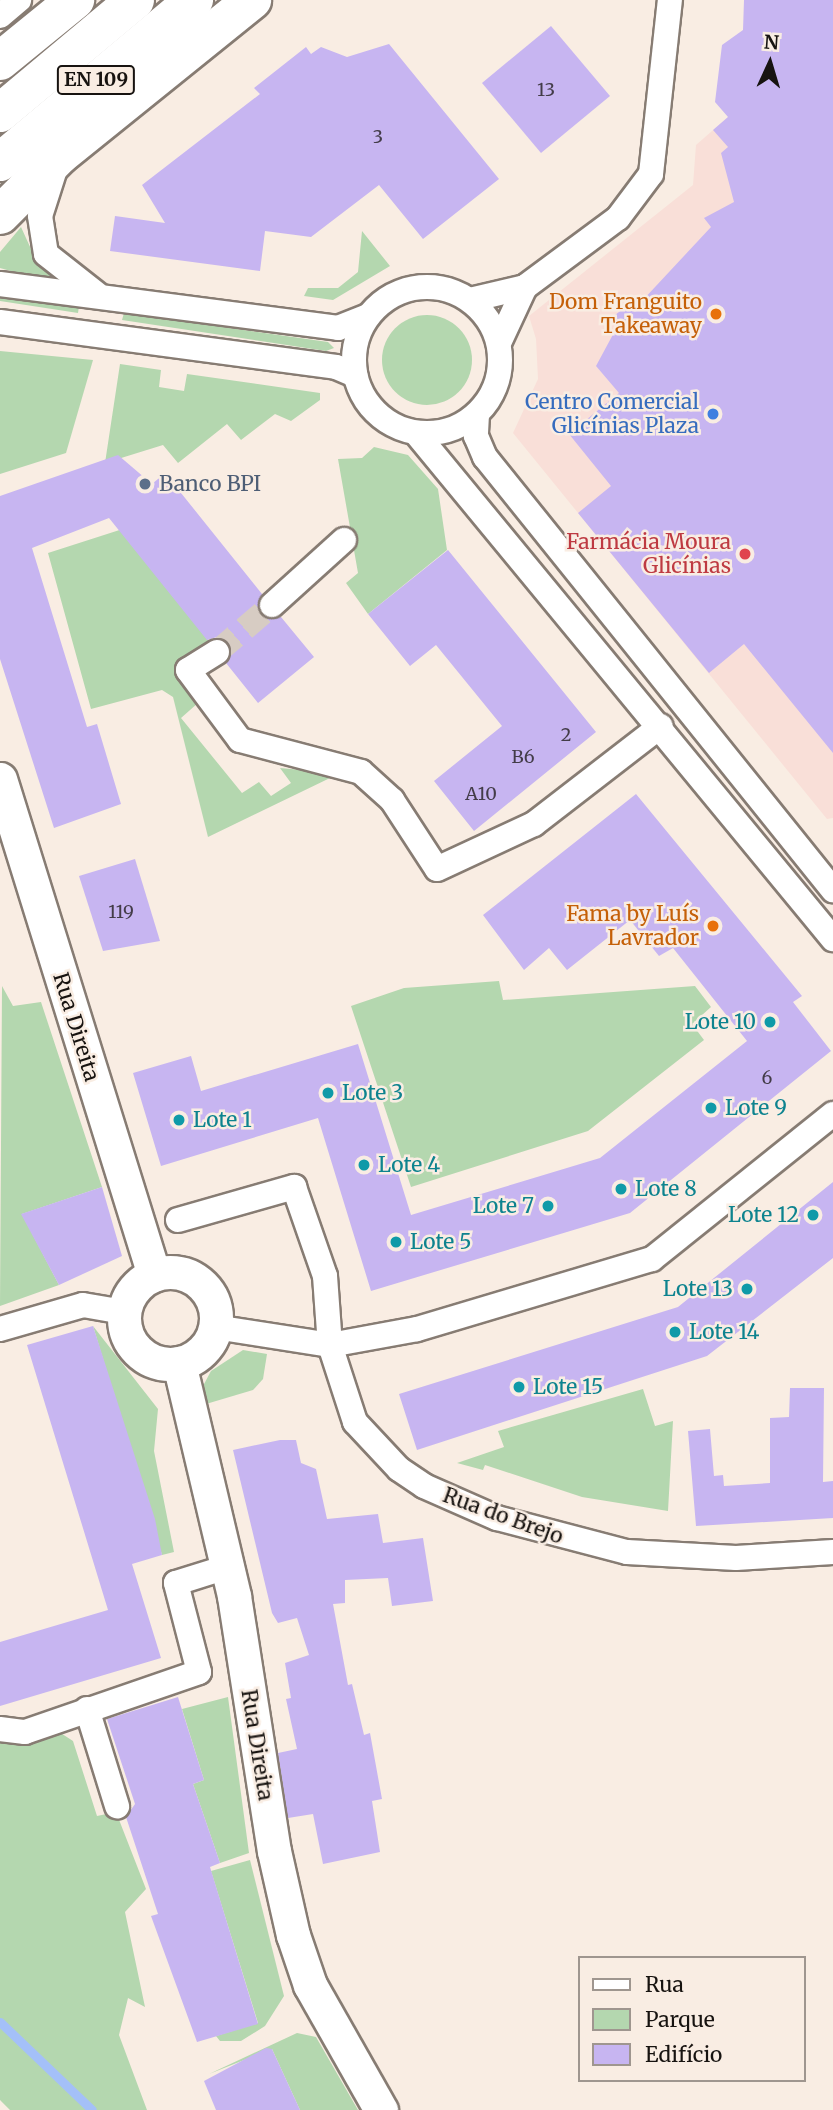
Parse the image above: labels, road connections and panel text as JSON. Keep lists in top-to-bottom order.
{
  "streets": {
    "main road": ["EN 109", "Rua Direita"],
    "street": ["Rua do Brejo"]
  },
  "places": [
    "Dom Franguito Takeaway",
    "Centro Comercial Glicínias Plaza",
    "Banco BPI",
    "Farmácia Moura Glicínias",
    "Fama by Luís Lavrador",
    "Lote 10",
    "Lote 3",
    "Lote 9",
    "Lote 1",
    "Lote 4",
    "Lote 8",
    "Lote 7",
    "Lote 12",
    "Lote 5",
    "Lote 13",
    "Lote 14",
    "Lote 15"
  ],
  "house_numbers": [
    "13",
    "3",
    "2",
    "B6",
    "A10",
    "119",
    "6"
  ],
  "legend": ["Rua", "Parque", "Edifício"],
  "north": "top"
}
